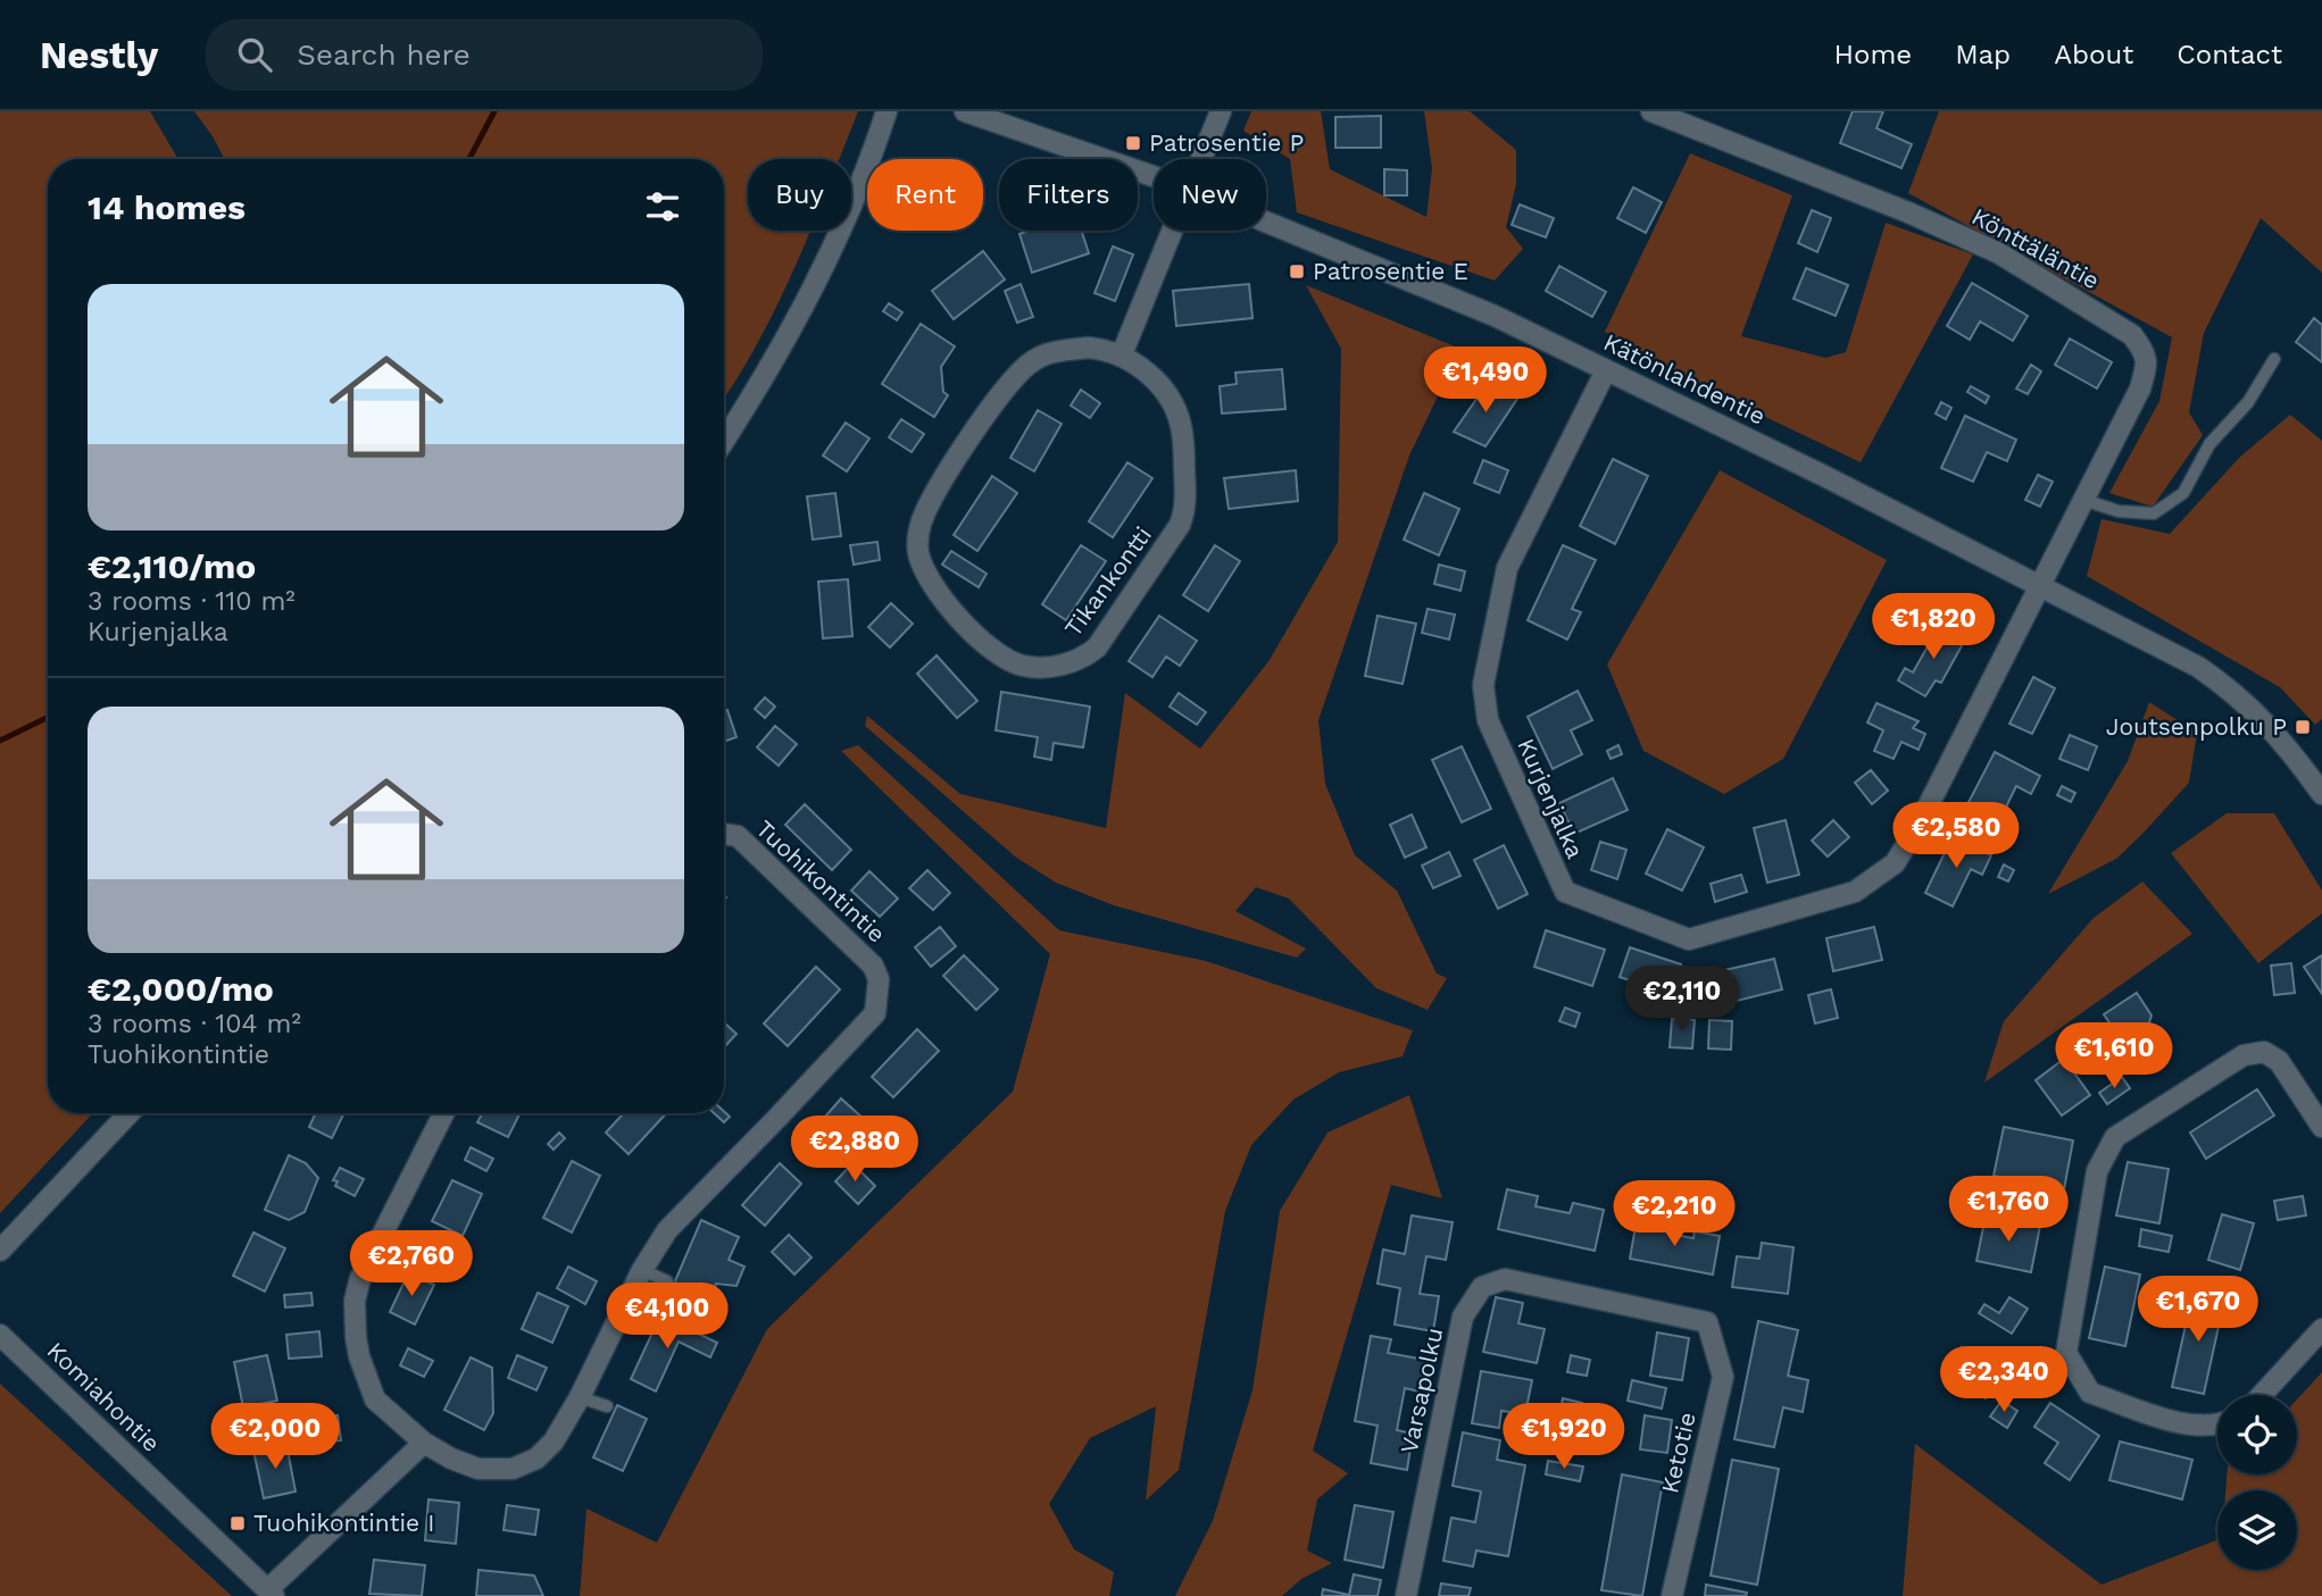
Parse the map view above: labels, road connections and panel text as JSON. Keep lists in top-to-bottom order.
{
  "streets": {
    "street": [
      "Könttäläntie",
      "Kätönlahdentie",
      "Tikankontti",
      "Kurjenjalka",
      "Tuohikontintie",
      "Varsapolku",
      "Komiahontie",
      "Ketotie"
    ]
  },
  "crossings": [
    ["Könttäläntie", "Kätönlahdentie"],
    ["Könttäläntie", "Kurjenjalka"],
    ["Kätönlahdentie", "Kurjenjalka"],
    ["Varsapolku", "Ketotie"]
  ],
  "places": {
    "transit": [
      "Patrosentie P",
      "Patrosentie E",
      "Joutsenpolku P",
      "Tuohikontintie I"
    ]
  },
  "page": {
    "header": "Nestly",
    "search": "Search here",
    "nav": [
      "Home",
      "Map",
      "About",
      "Contact"
    ],
    "chip": [
      "Buy",
      "Rent",
      "Filters",
      "New"
    ],
    "heading": "14 homes",
    "list": [
      {
        "name": "€2,110/mo",
        "note": "3 rooms · 110 m² · Kurjenjalka"
      },
      {
        "name": "€2,000/mo",
        "note": "3 rooms · 104 m² · Tuohikontintie"
      }
    ],
    "price": [
      "€1,490",
      "€1,820",
      "€2,580",
      "€2,110",
      "€1,610",
      "€2,880",
      "€1,760",
      "€2,210",
      "€2,760",
      "€1,670",
      "€4,100",
      "€2,340",
      "€2,000",
      "€1,920"
    ]
  }
}
